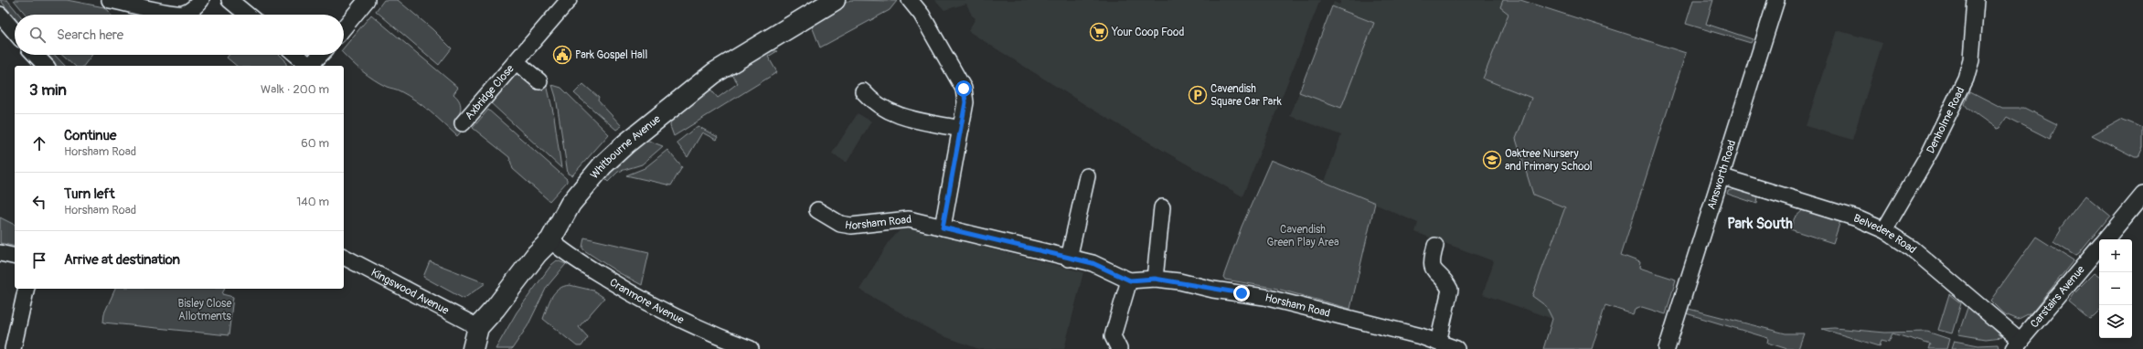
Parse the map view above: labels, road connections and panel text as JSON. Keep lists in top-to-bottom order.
{
  "streets": {
    "street": [
      "Axbridge Close",
      "Denholme Road",
      "Whitbourne Avenue",
      "Ainsworth Road",
      "Horsham Road",
      "Belvedere Road",
      "Kingswood Avenue",
      "Carstairs Avenue",
      "Cranmore Avenue"
    ]
  },
  "crossings": [
    ["Denholme Road", "Belvedere Road"],
    ["Whitbourne Avenue", "Kingswood Avenue"],
    ["Whitbourne Avenue", "Cranmore Avenue"],
    ["Ainsworth Road", "Belvedere Road"],
    ["Belvedere Road", "Carstairs Avenue"]
  ],
  "districts": ["Park South"],
  "parks": ["Cavendish Green Play Area", "Bisley Close Allotments"],
  "places": {
    "supermarket": ["Your Coop Food"],
    "public building": ["Park Gospel Hall"],
    "parking": ["Cavendish Square Car Park"],
    "school or university": ["Oaktree Nursery and Primary School"]
  },
  "page": {
    "search": "Search here",
    "heading": ["3 min", "Walk · 200 m"],
    "list": [
      ["Continue", "Horsham Road", "60 m"],
      ["Turn left", "Horsham Road", "140 m"],
      "Arrive at destination"
    ],
    "map_buttons": ["+", "−"]
  }
}
